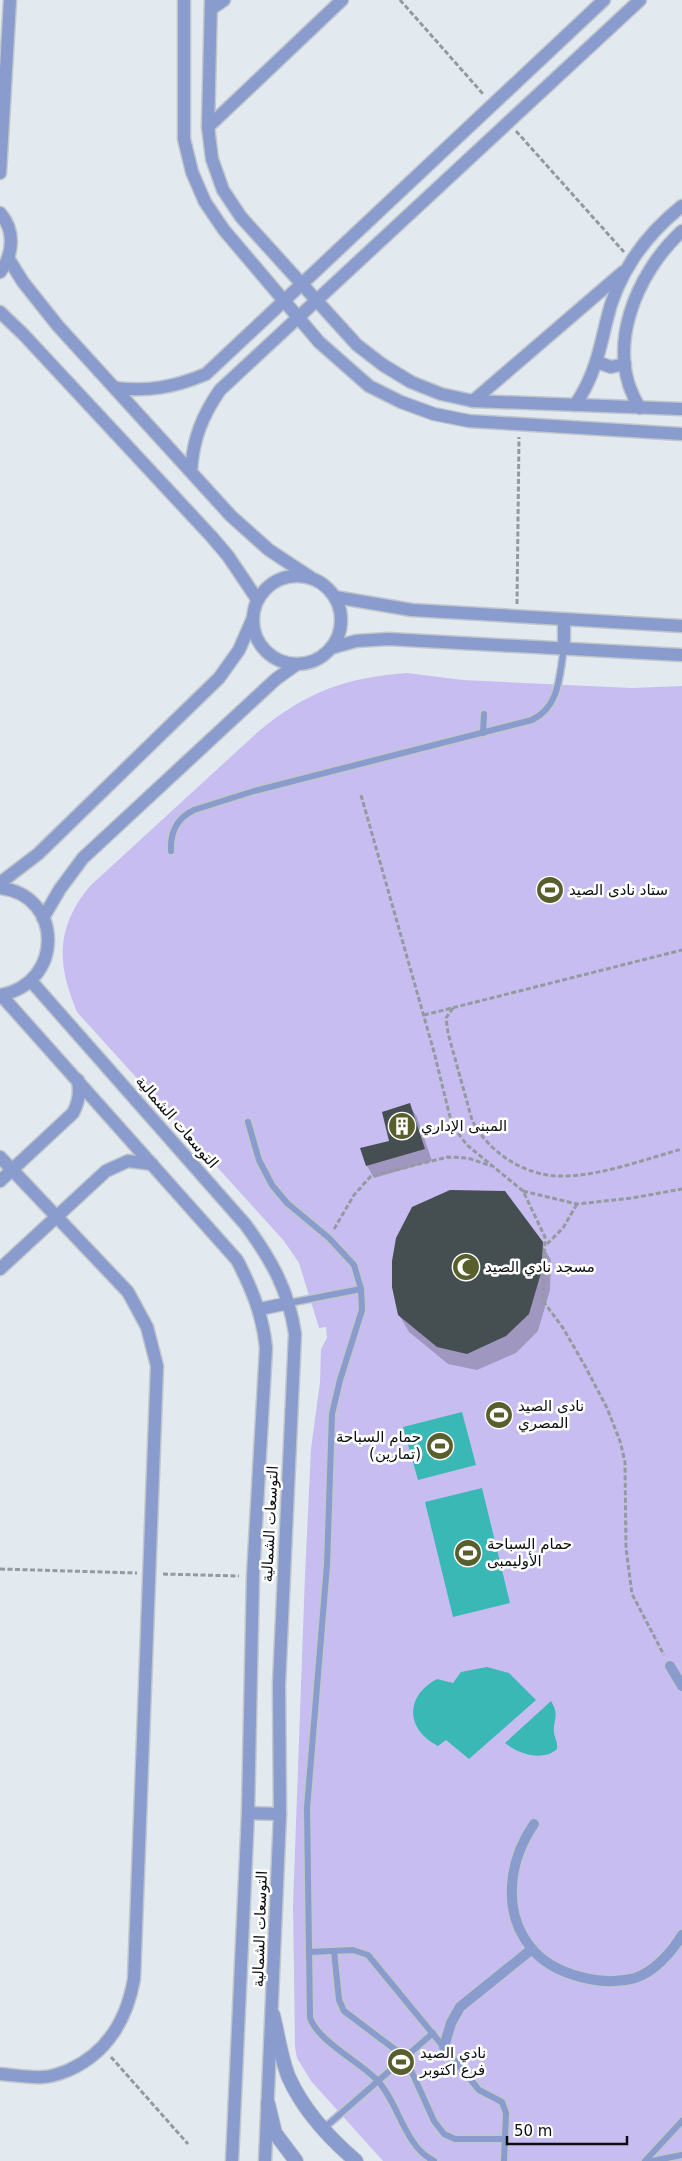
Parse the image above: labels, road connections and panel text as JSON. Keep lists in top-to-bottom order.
{
  "streets": {
    "street": ["التوسعات الشمالية"]
  },
  "places": {
    "sports": [
      "ستاد نادى الصيد",
      "نادى الصيد المصري",
      "حمام السباحة (تمارين)",
      "حمام السباحة الأوليمبى",
      "نادي الصيد فرع اكتوبر"
    ],
    "building": ["المبنى الإداري"],
    "mosque": ["مسجد نادي الصيد"]
  },
  "scale_bar": "50 m"
}
